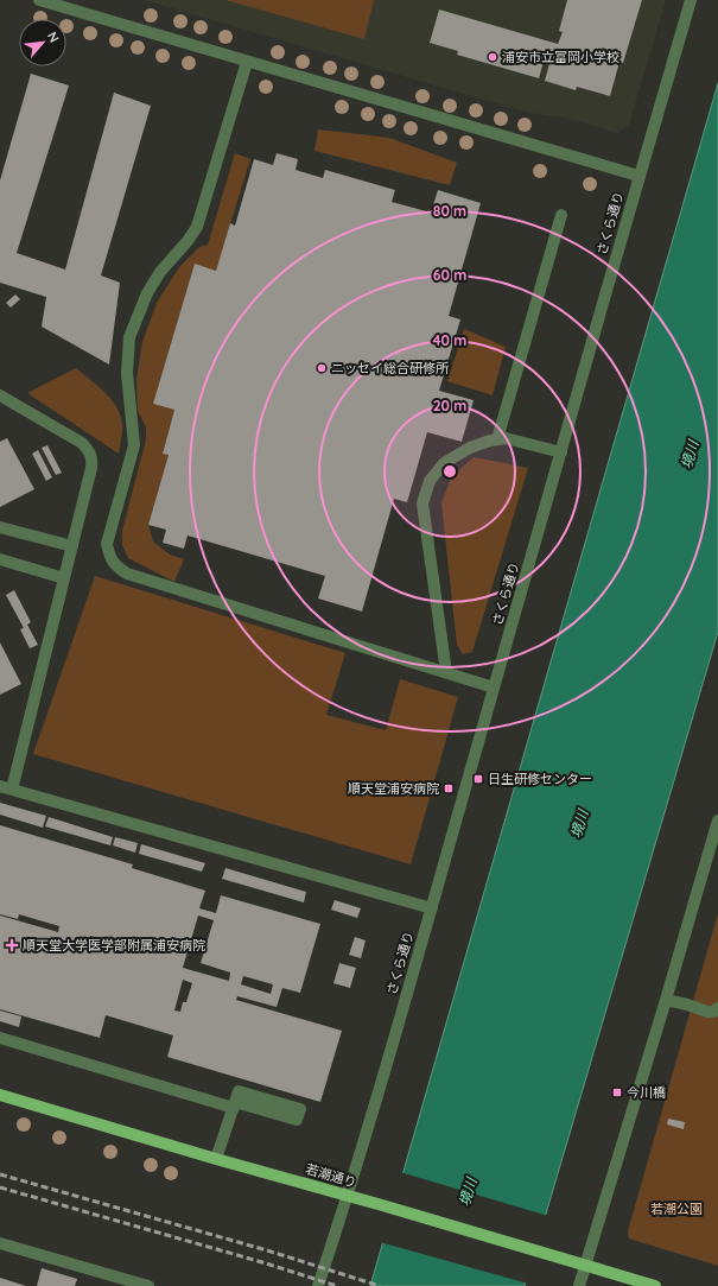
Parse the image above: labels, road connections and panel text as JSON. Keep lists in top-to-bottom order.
{
  "streets": {
    "main road": ["若潮通り"],
    "street": ["さくら通り"]
  },
  "crossings": [
    ["さくら通り", "若潮通り"]
  ],
  "water": ["境川"],
  "parks": ["若潮公園"],
  "places": {
    "other": ["浦安市立富岡小学校", "ニッセイ総合研修所"],
    "transit": ["日生研修センター", "順天堂浦安病院", "今川橋"],
    "health": ["順天堂大学医学部附属浦安病院"]
  },
  "north": "top right",
  "rings": [
    "80 m",
    "60 m",
    "40 m",
    "20 m"
  ]
}
